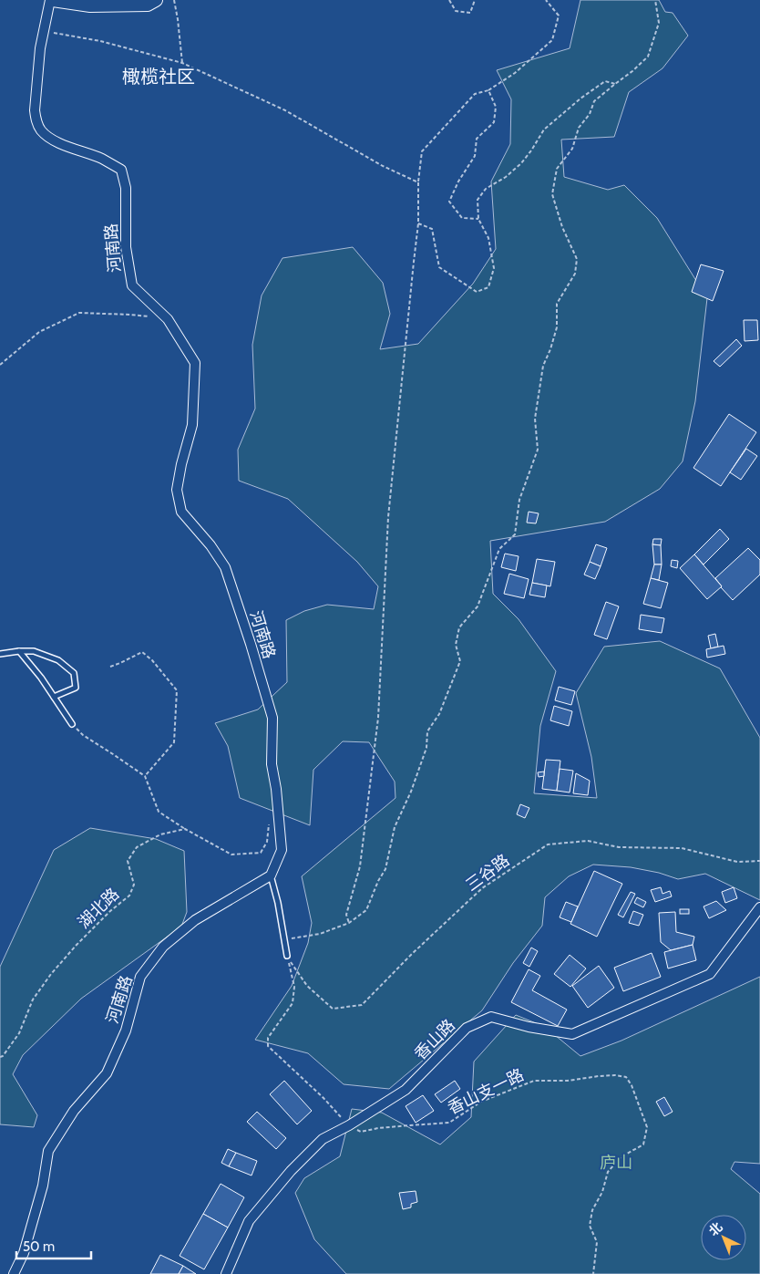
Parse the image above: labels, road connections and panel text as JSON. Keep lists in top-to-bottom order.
{
  "streets": {
    "street": ["河南路", "香山路"],
    "path": ["三谷路", "湖北路", "香山支一路"]
  },
  "crossings": [
    ["香山路", "香山支一路"]
  ],
  "districts": ["橄榄社区"],
  "parks": ["庐山"],
  "scale_bar": "50 m",
  "north": "top left"
}
